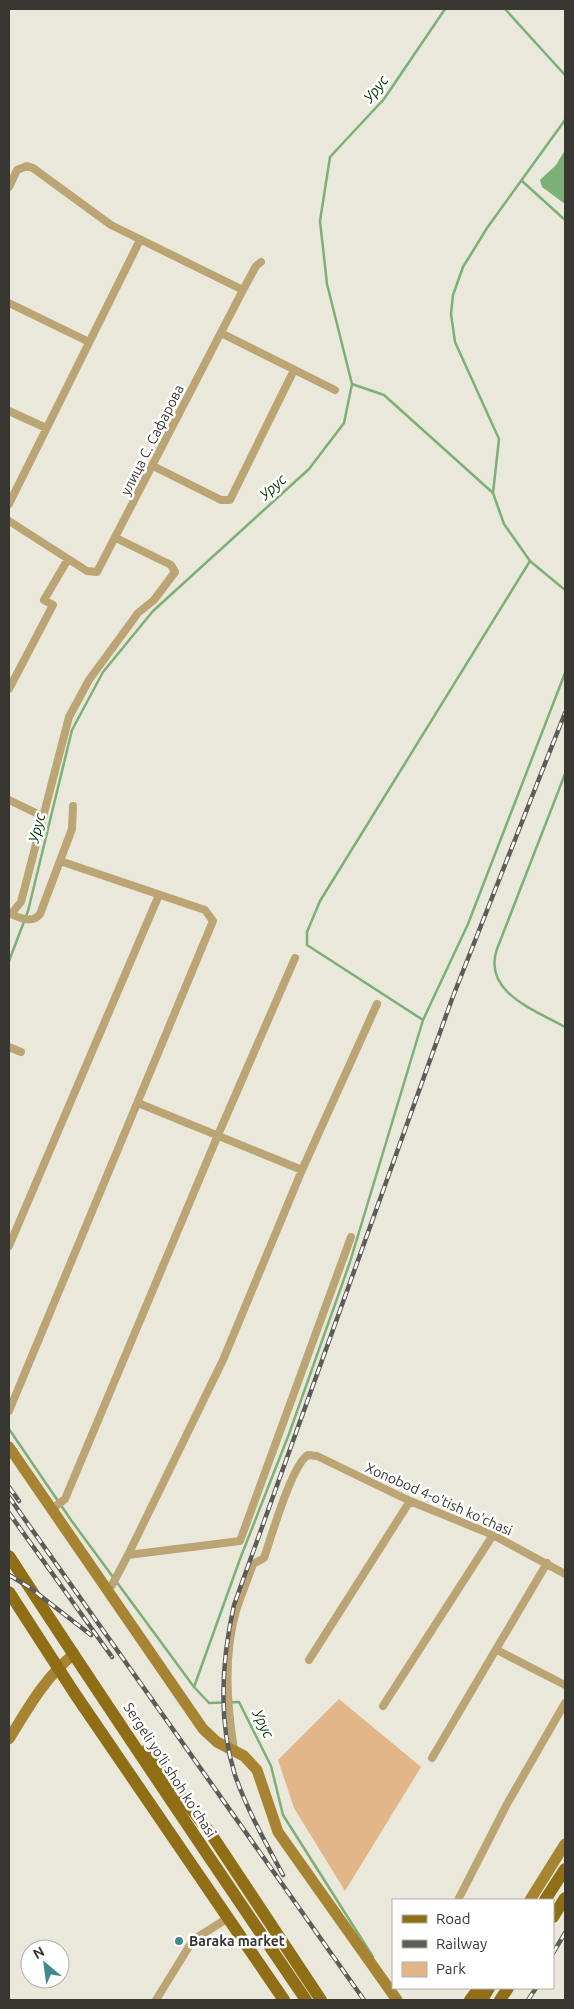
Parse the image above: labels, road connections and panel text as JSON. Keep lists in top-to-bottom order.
{
  "streets": {
    "main road": ["Sergeli yo‘li shoh ko‘chasi"],
    "street": ["улица С. Сафарова", "Xonobod 4-o'tish ko'chasi"]
  },
  "water": ["Урус"],
  "places": ["Baraka market"],
  "legend": ["Road", "Railway", "Park"],
  "north": "top left"
}
